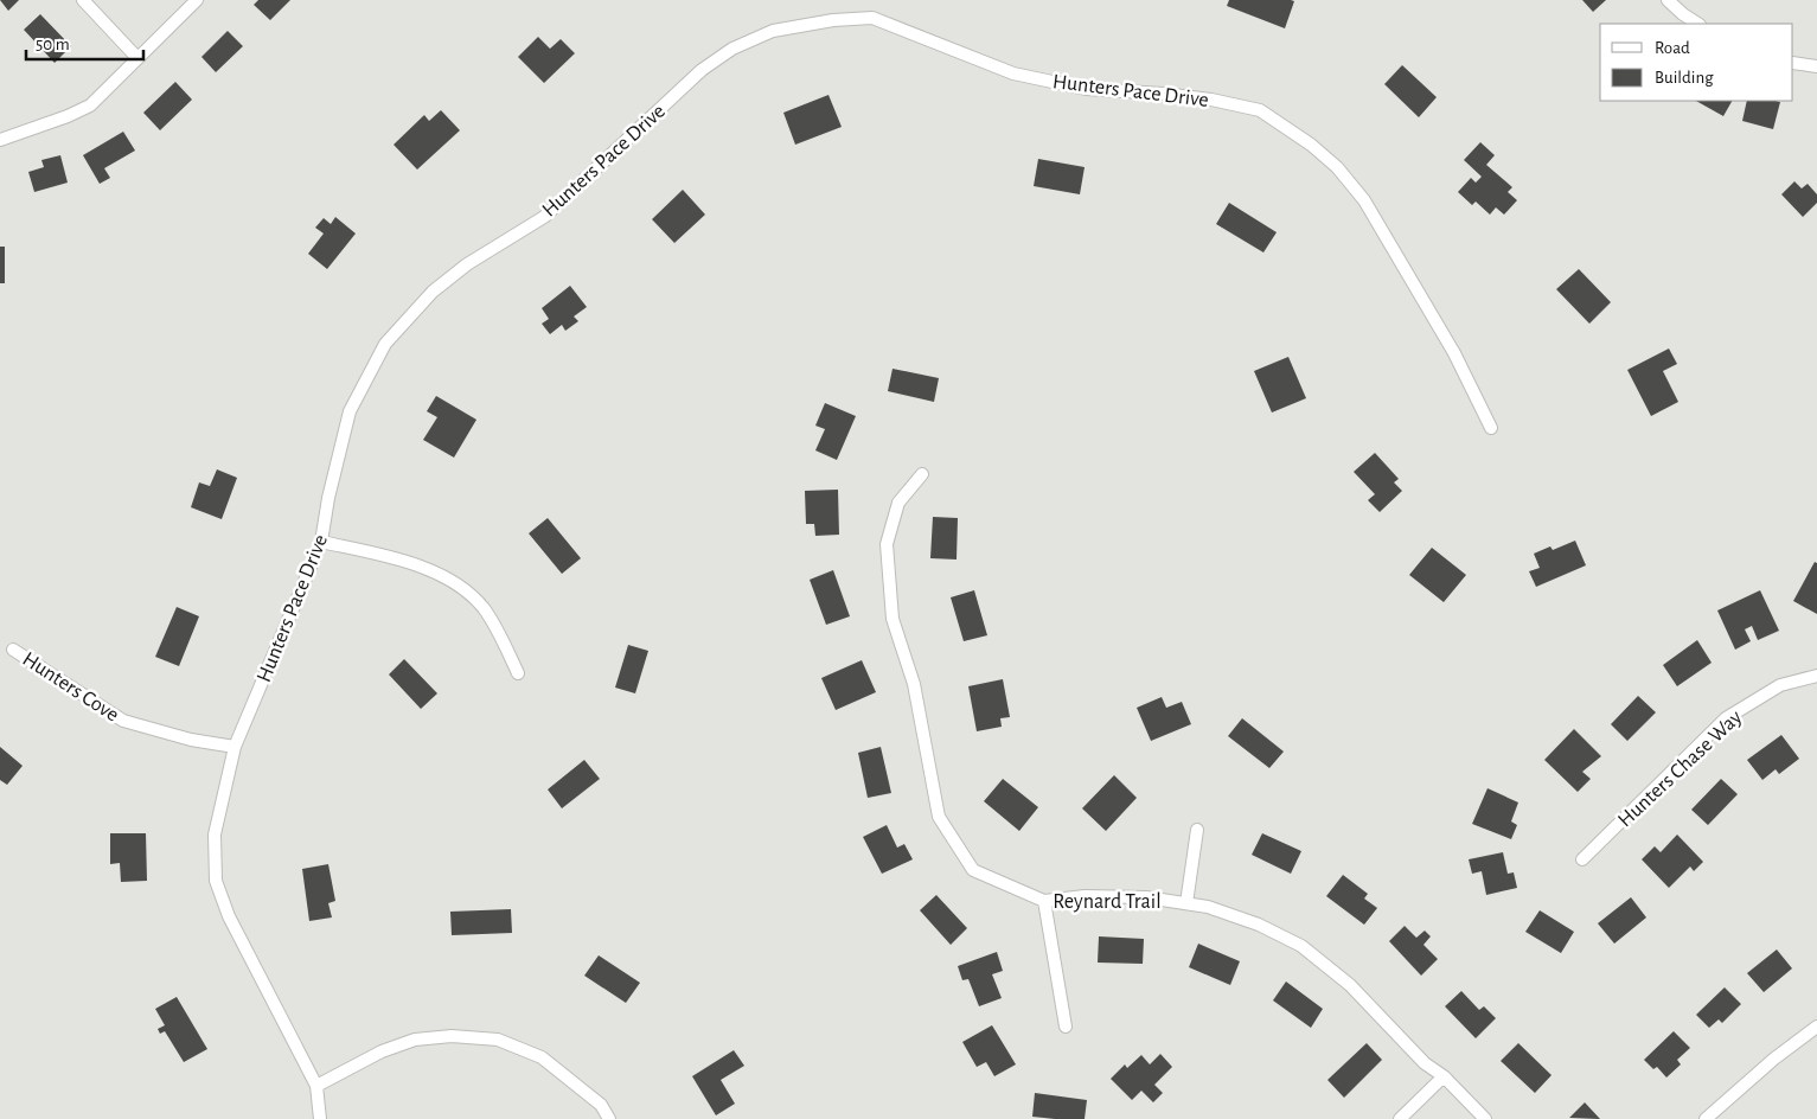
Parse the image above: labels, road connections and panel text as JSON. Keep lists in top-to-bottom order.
{
  "streets": {
    "street": [
      "Hunters Pace Drive",
      "Hunters Cove",
      "Hunters Chase Way",
      "Reynard Trail"
    ]
  },
  "crossings": [
    ["Hunters Pace Drive", "Hunters Cove"]
  ],
  "legend": ["Road", "Building"],
  "scale_bar": "50 m"
}
